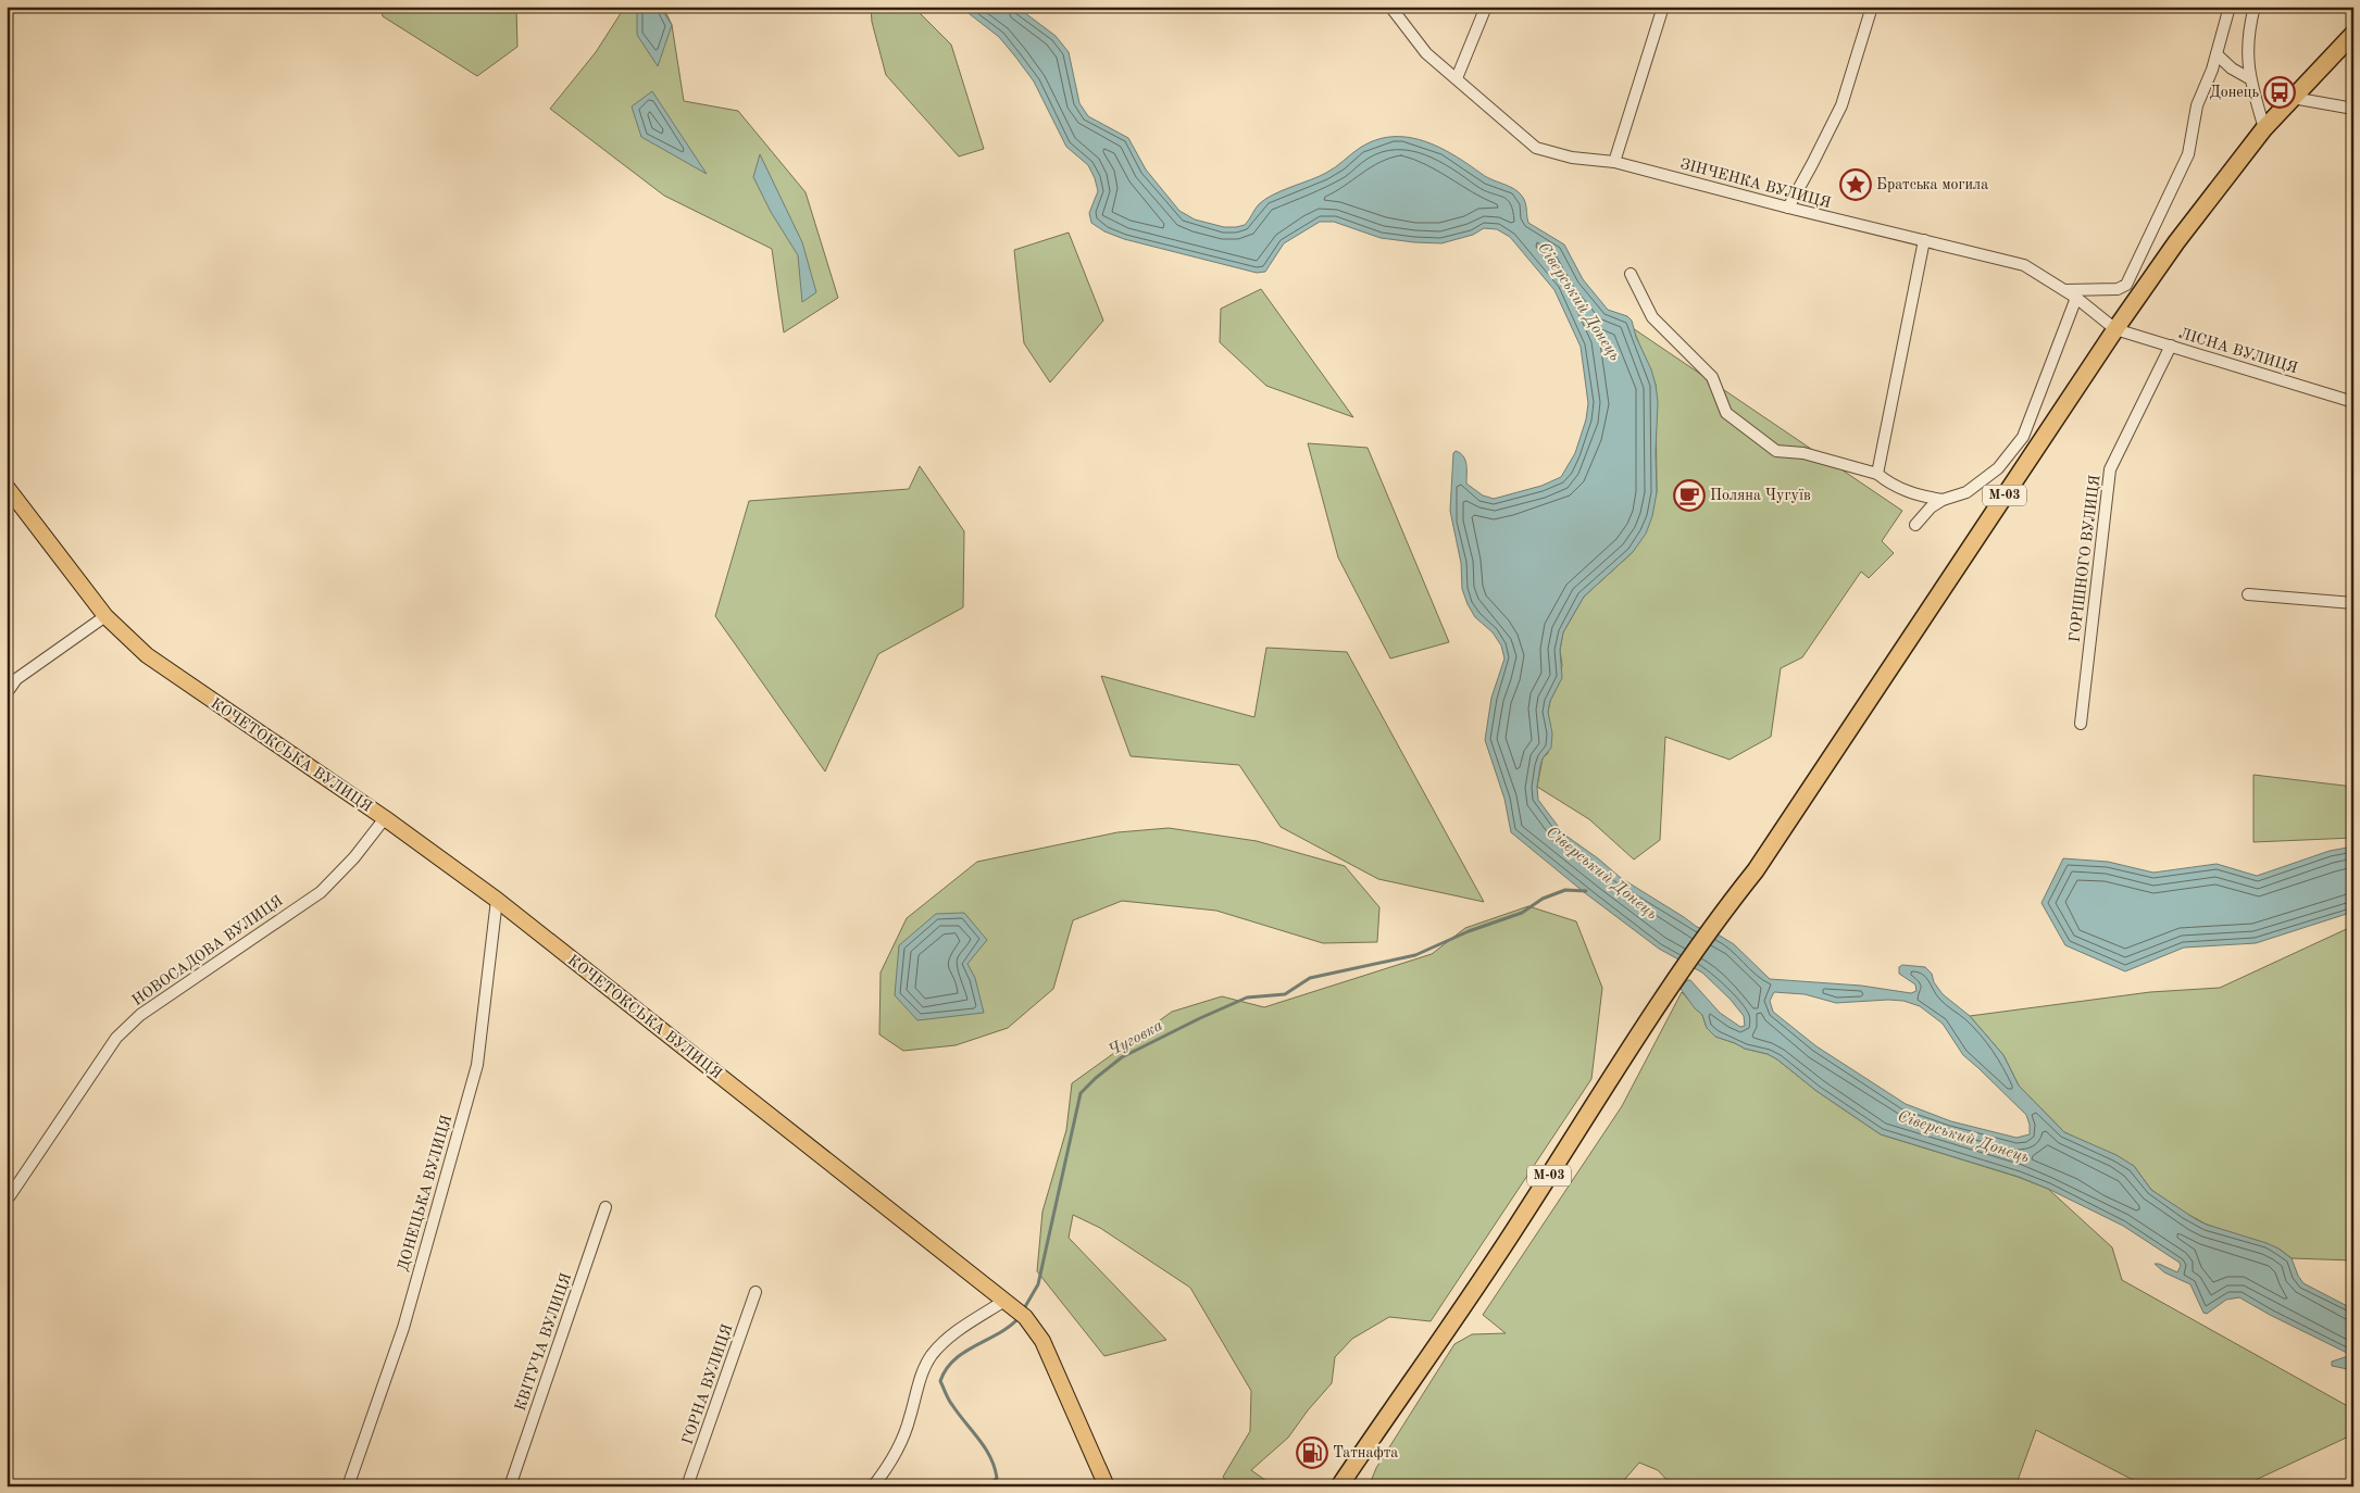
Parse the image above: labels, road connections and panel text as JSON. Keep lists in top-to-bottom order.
{
  "streets": {
    "highway": ["М-03"],
    "main road": ["КОЧЕТОКСЬКА ВУЛИЦЯ"],
    "street": [
      "ЗІНЧЕНКА ВУЛИЦЯ",
      "ЛІСНА ВУЛИЦЯ",
      "ГОРІШНОГО ВУЛИЦЯ",
      "НОВОСАДОВА ВУЛИЦЯ",
      "ДОНЕЦЬКА ВУЛИЦЯ",
      "КВІТУЧА ВУЛИЦЯ",
      "ГОРНА ВУЛИЦЯ"
    ]
  },
  "crossings": [
    ["ЗІНЧЕНКА ВУЛИЦЯ", "ЛІСНА ВУЛИЦЯ"],
    ["ЗІНЧЕНКА ВУЛИЦЯ", "М-03"],
    ["ЛІСНА ВУЛИЦЯ", "М-03"],
    ["ЛІСНА ВУЛИЦЯ", "ГОРІШНОГО ВУЛИЦЯ"],
    ["КОЧЕТОКСЬКА ВУЛИЦЯ", "НОВОСАДОВА ВУЛИЦЯ"],
    ["КОЧЕТОКСЬКА ВУЛИЦЯ", "ДОНЕЦЬКА ВУЛИЦЯ"]
  ],
  "water": ["Сіверський Донець", "Чуговка"],
  "places": {
    "bus stop": ["Донець"],
    "place": ["Братська могила"],
    "cafe": ["Поляна Чугуїв"],
    "fuel station": ["Татнафта"]
  }
}
